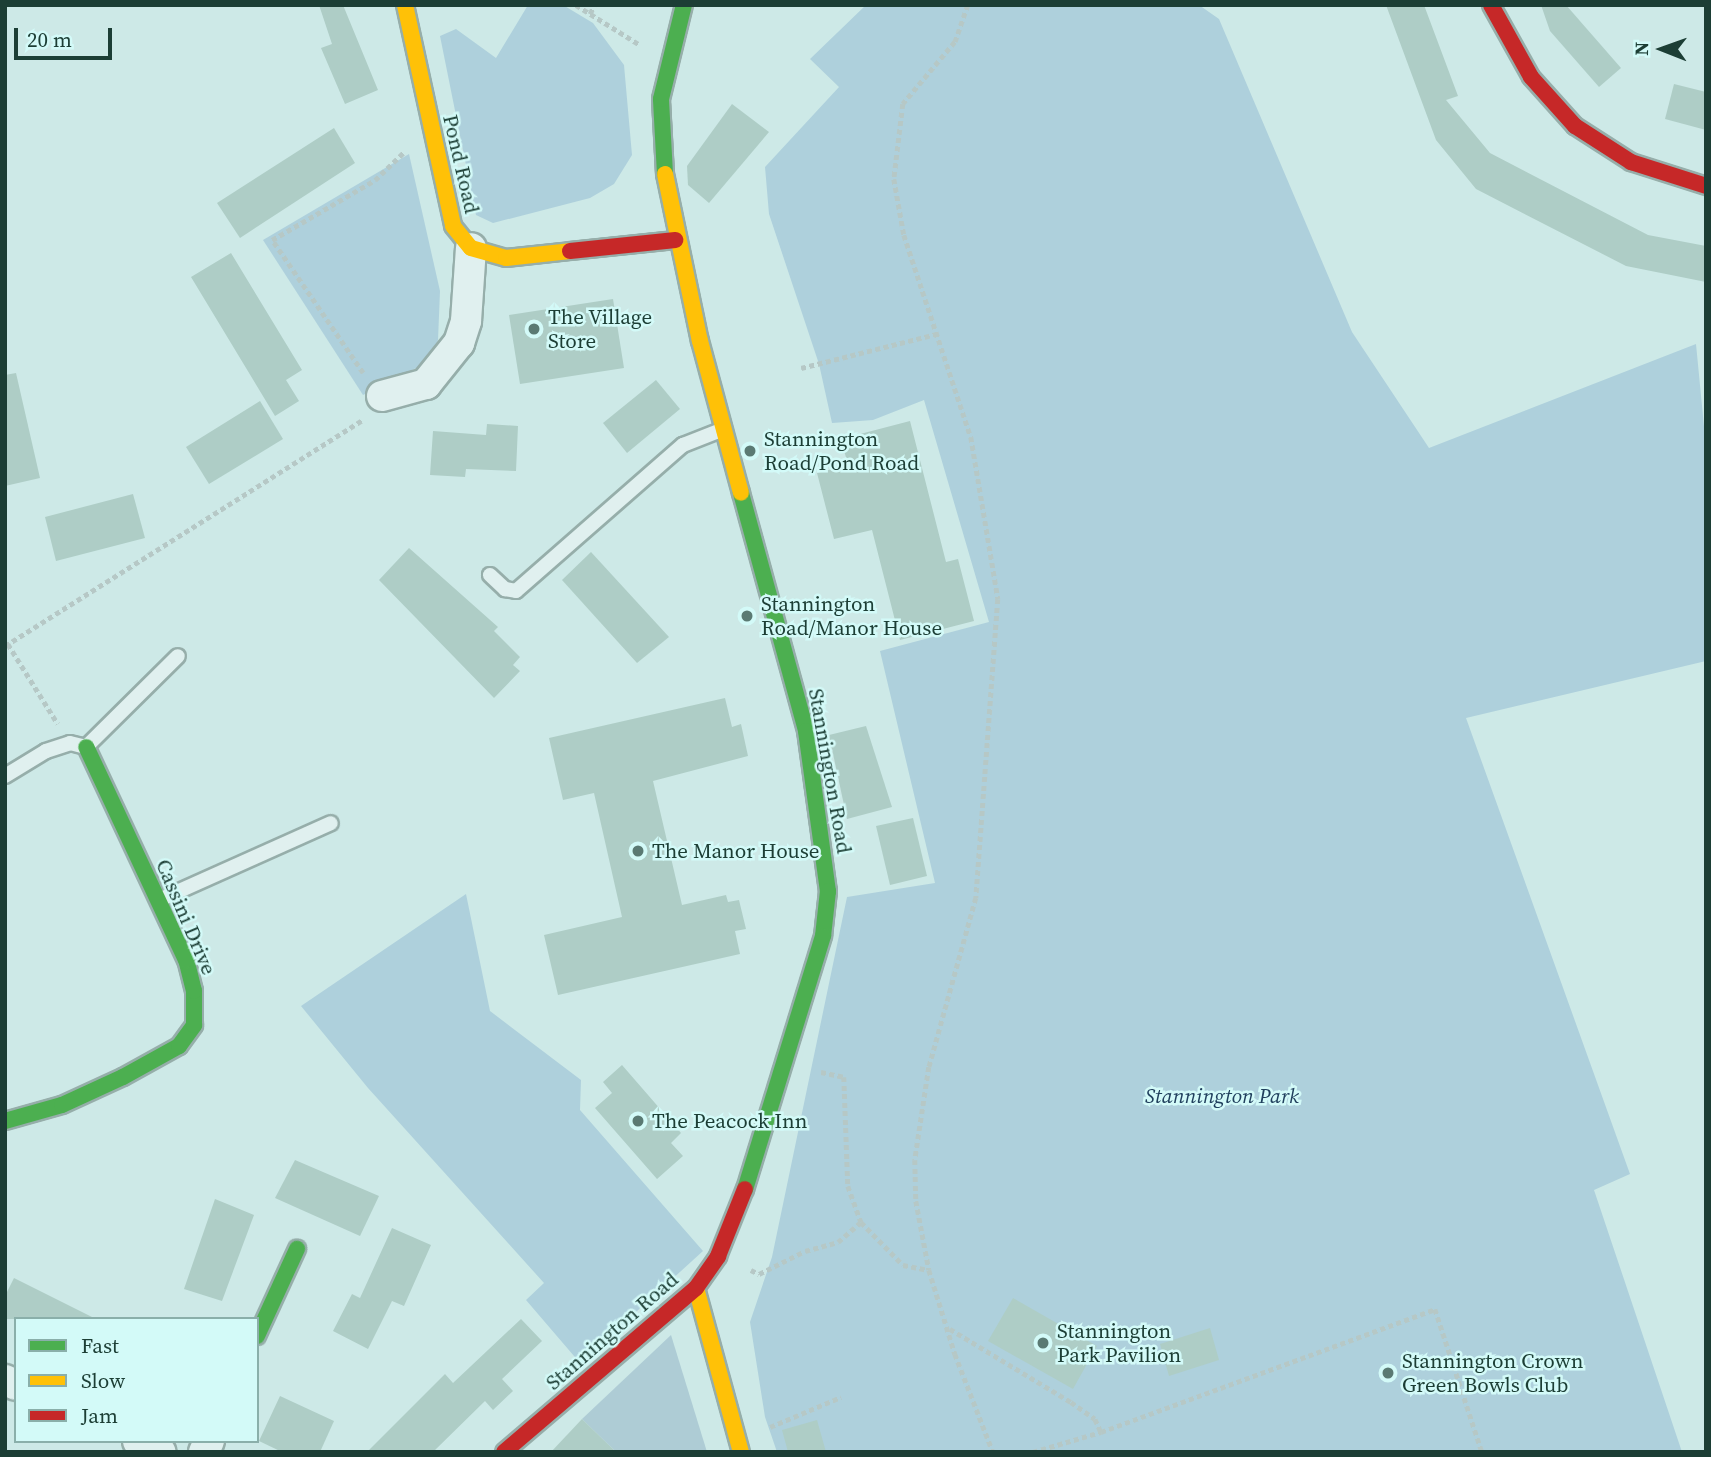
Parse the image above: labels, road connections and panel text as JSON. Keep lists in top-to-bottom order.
{
  "streets": {
    "main road": ["Pond Road", "Stannington Road", "Cassini Drive"]
  },
  "parks": ["Stannington Park"],
  "places": [
    "The Village Store",
    "Stannington Road/Pond Road",
    "Stannington Road/Manor House",
    "The Manor House",
    "The Peacock Inn",
    "Stannington Park Pavilion",
    "Stannington Crown Green Bowls Club"
  ],
  "legend": ["Fast", "Slow", "Jam"],
  "scale_bar": "20 m",
  "north": "left"
}
